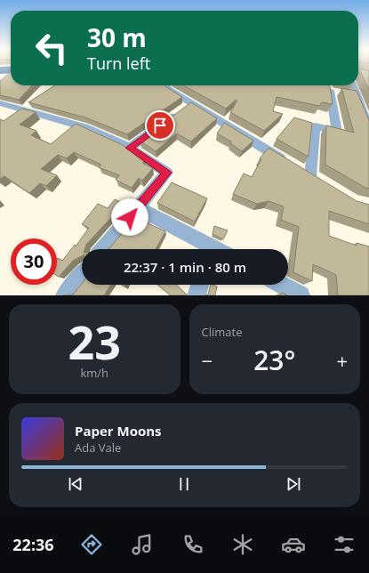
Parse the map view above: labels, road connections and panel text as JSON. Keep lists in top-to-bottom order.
{
  "page": {
    "turn": ["30 m", "Turn left"],
    "limit": "30",
    "trip": "22:37 · 1 min · 80 m",
    "tile": [
      ["23", "km/h"],
      "Climate"
    ],
    "heat": ["−", "23°", "+"],
    "song": ["Paper Moons", "Ada Vale"],
    "tabs": "22:36"
  }
}
